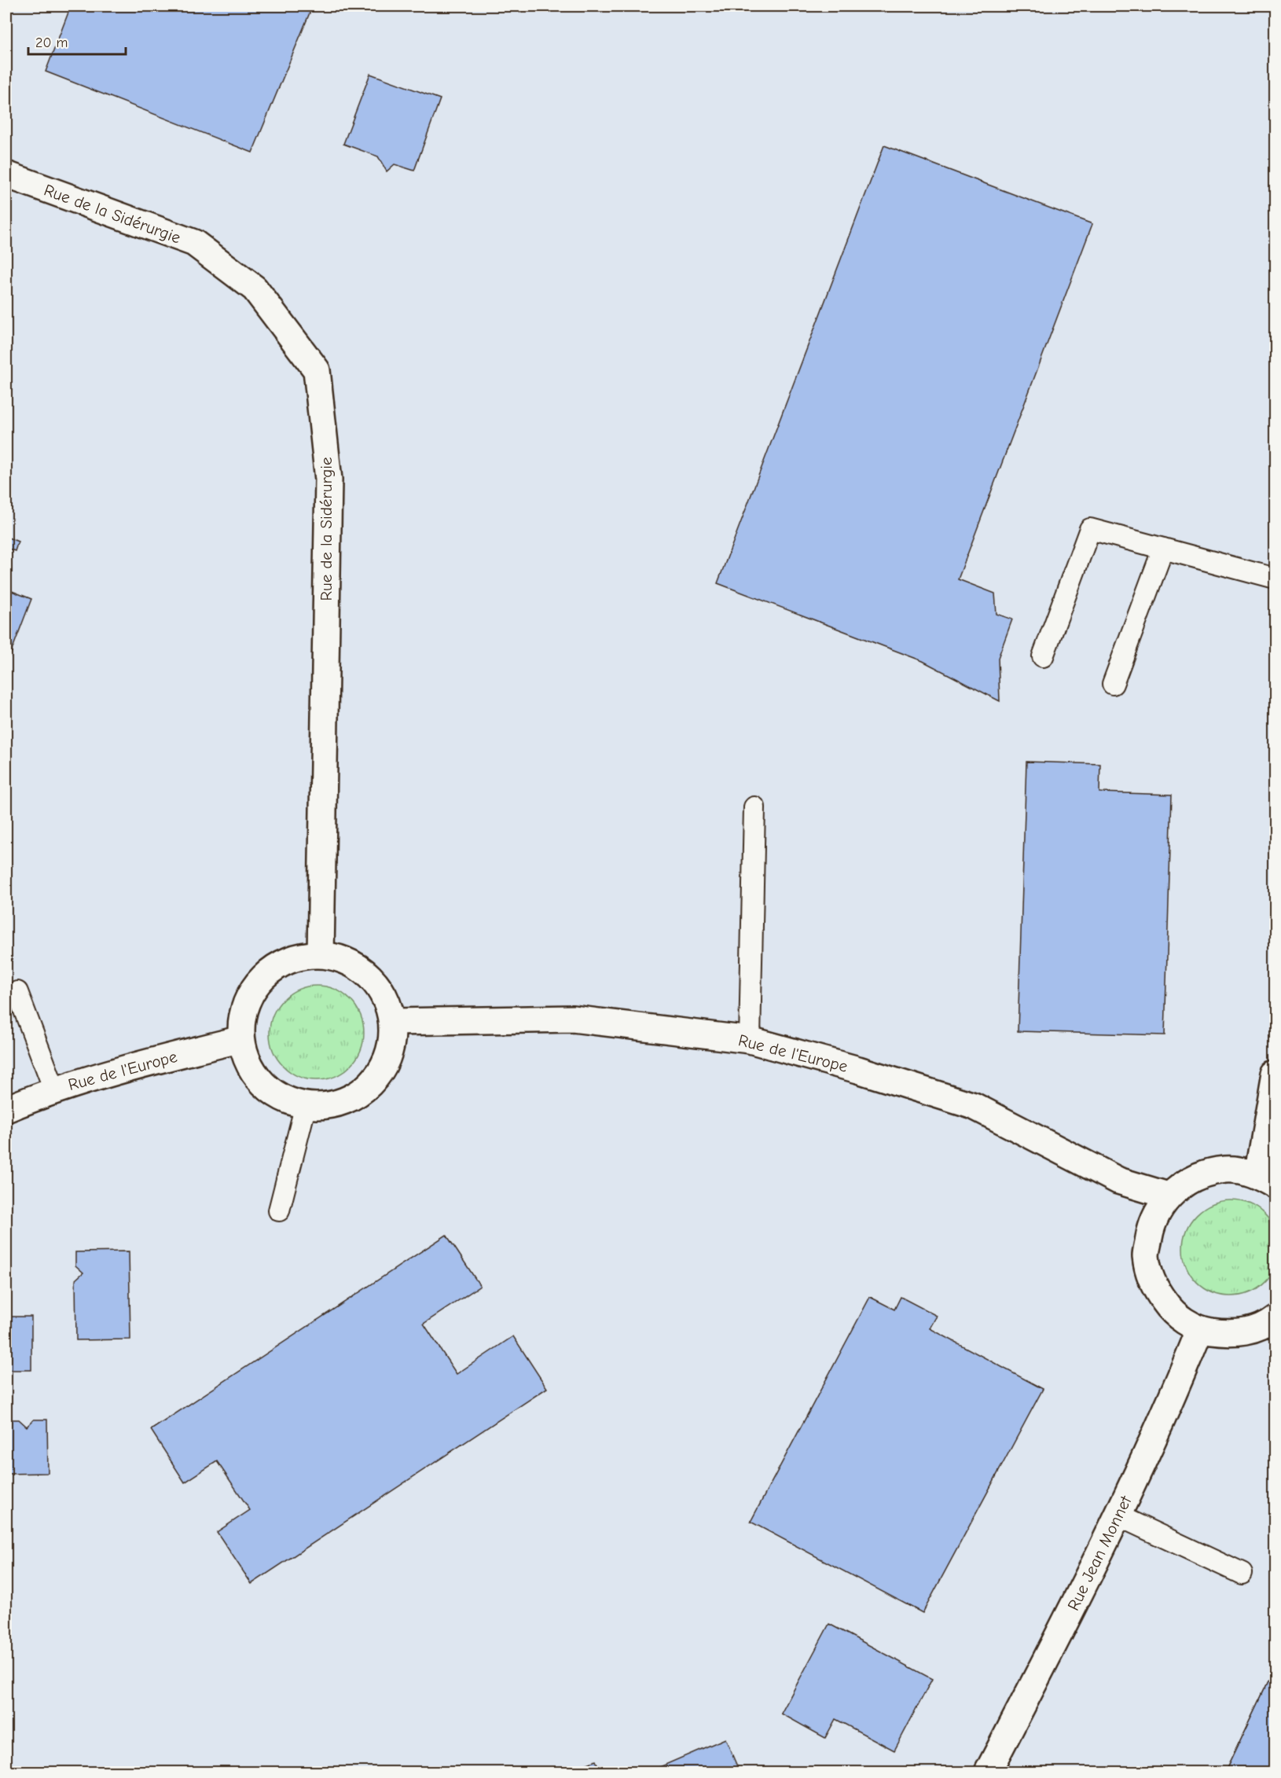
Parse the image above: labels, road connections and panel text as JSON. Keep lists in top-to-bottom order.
{
  "streets": {
    "street": ["Rue de la Sidérurgie", "Rue de l'Europe", "Rue Jean Monnet"]
  },
  "crossings": [
    ["Rue de la Sidérurgie", "Rue de l'Europe"]
  ],
  "scale_bar": "20 m"
}
